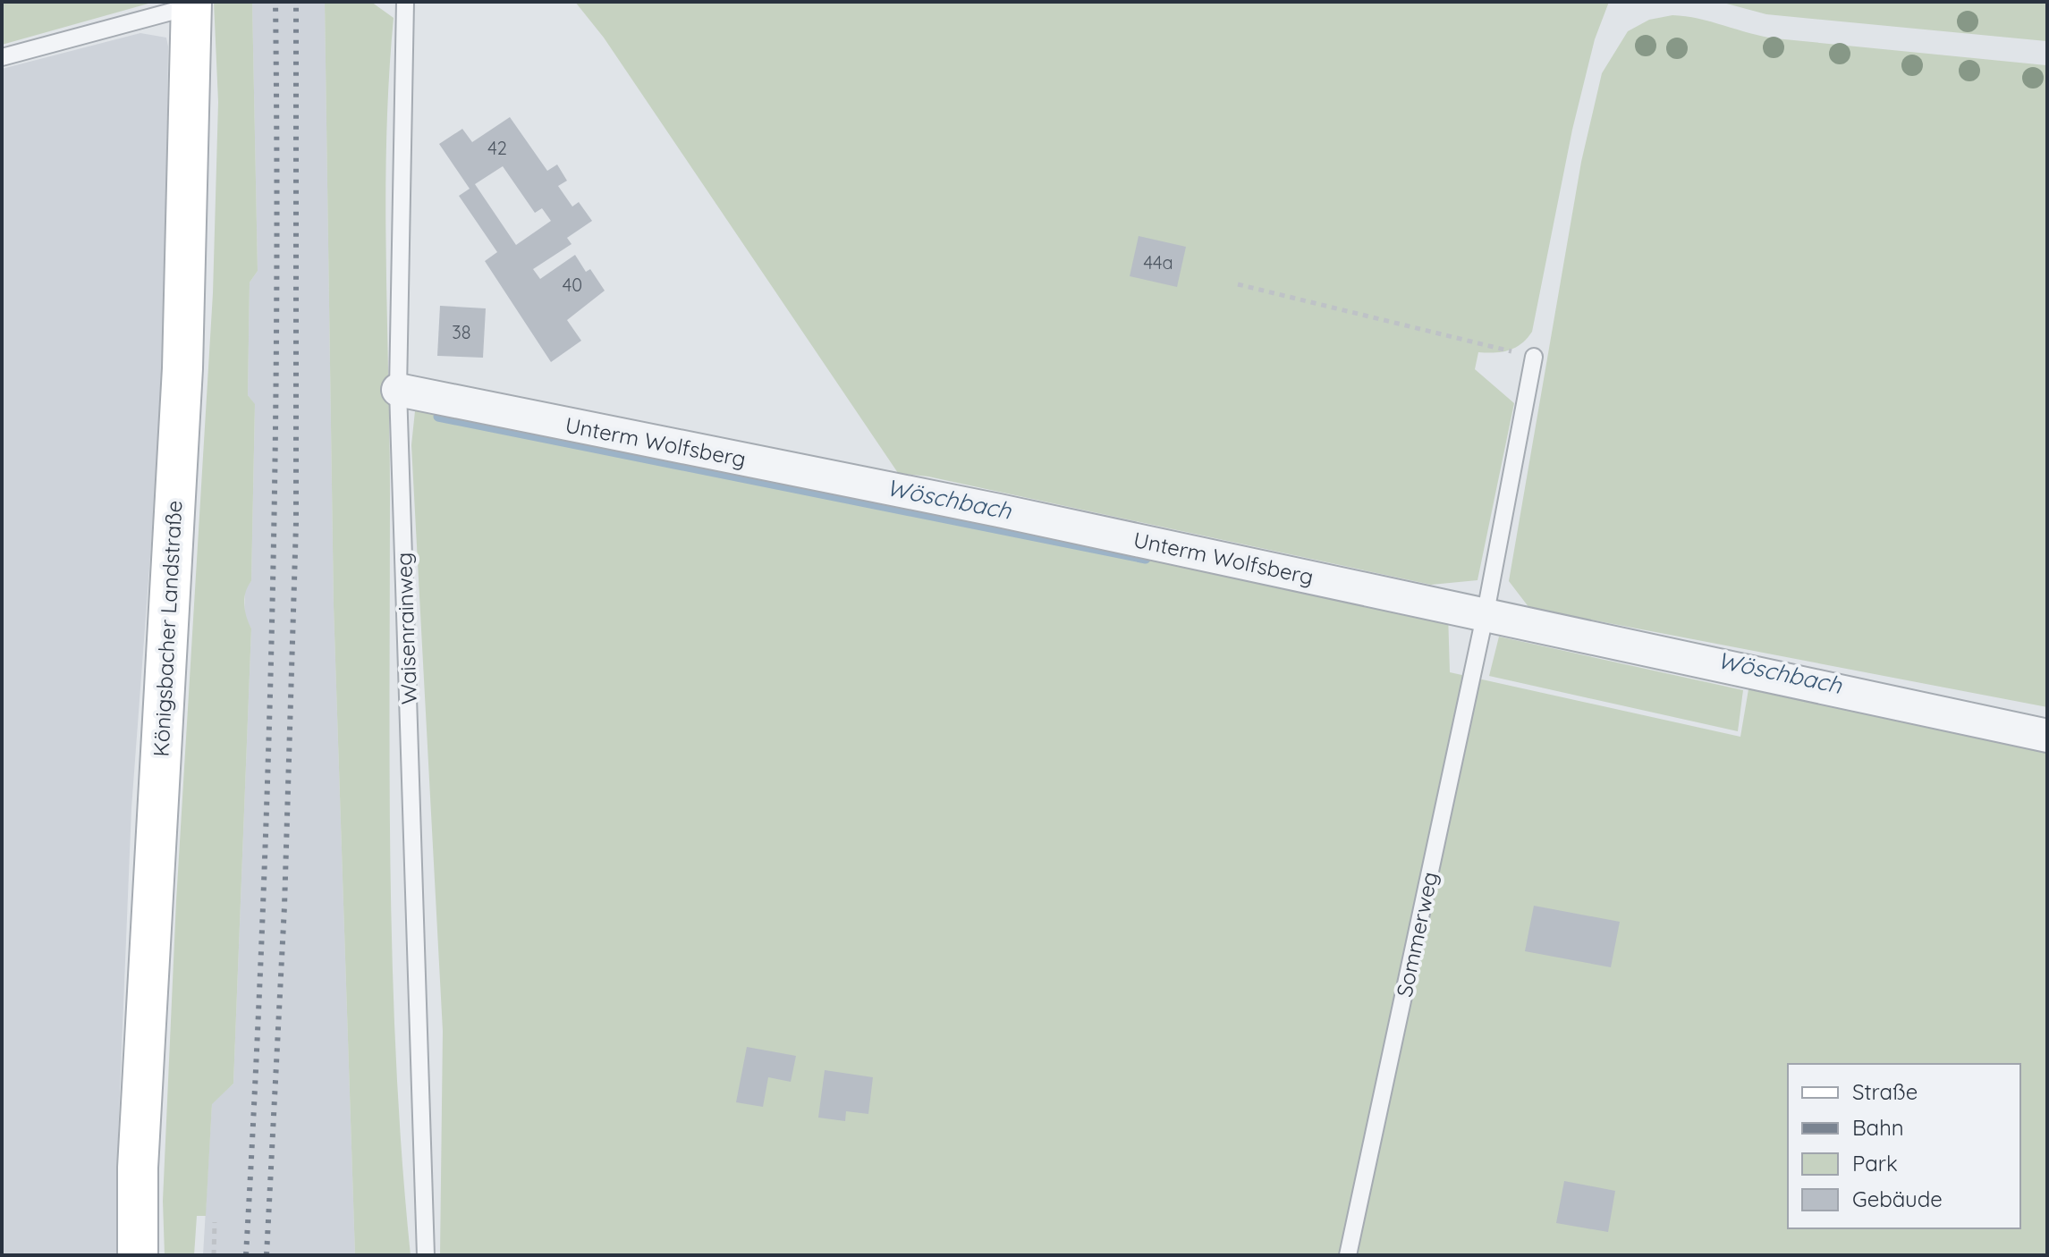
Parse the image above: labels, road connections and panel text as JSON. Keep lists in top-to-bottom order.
{
  "streets": {
    "main road": ["Königsbacher Landstraße"],
    "street": ["Unterm Wolfsberg"],
    "lane": ["Waisenrainweg", "Sommerweg"]
  },
  "crossings": [
    ["Unterm Wolfsberg", "Waisenrainweg"],
    ["Unterm Wolfsberg", "Sommerweg"]
  ],
  "water": ["Wöschbach"],
  "house_numbers": [
    "42",
    "44a",
    "40",
    "38"
  ],
  "legend": [
    "Straße",
    "Bahn",
    "Park",
    "Gebäude"
  ]
}
